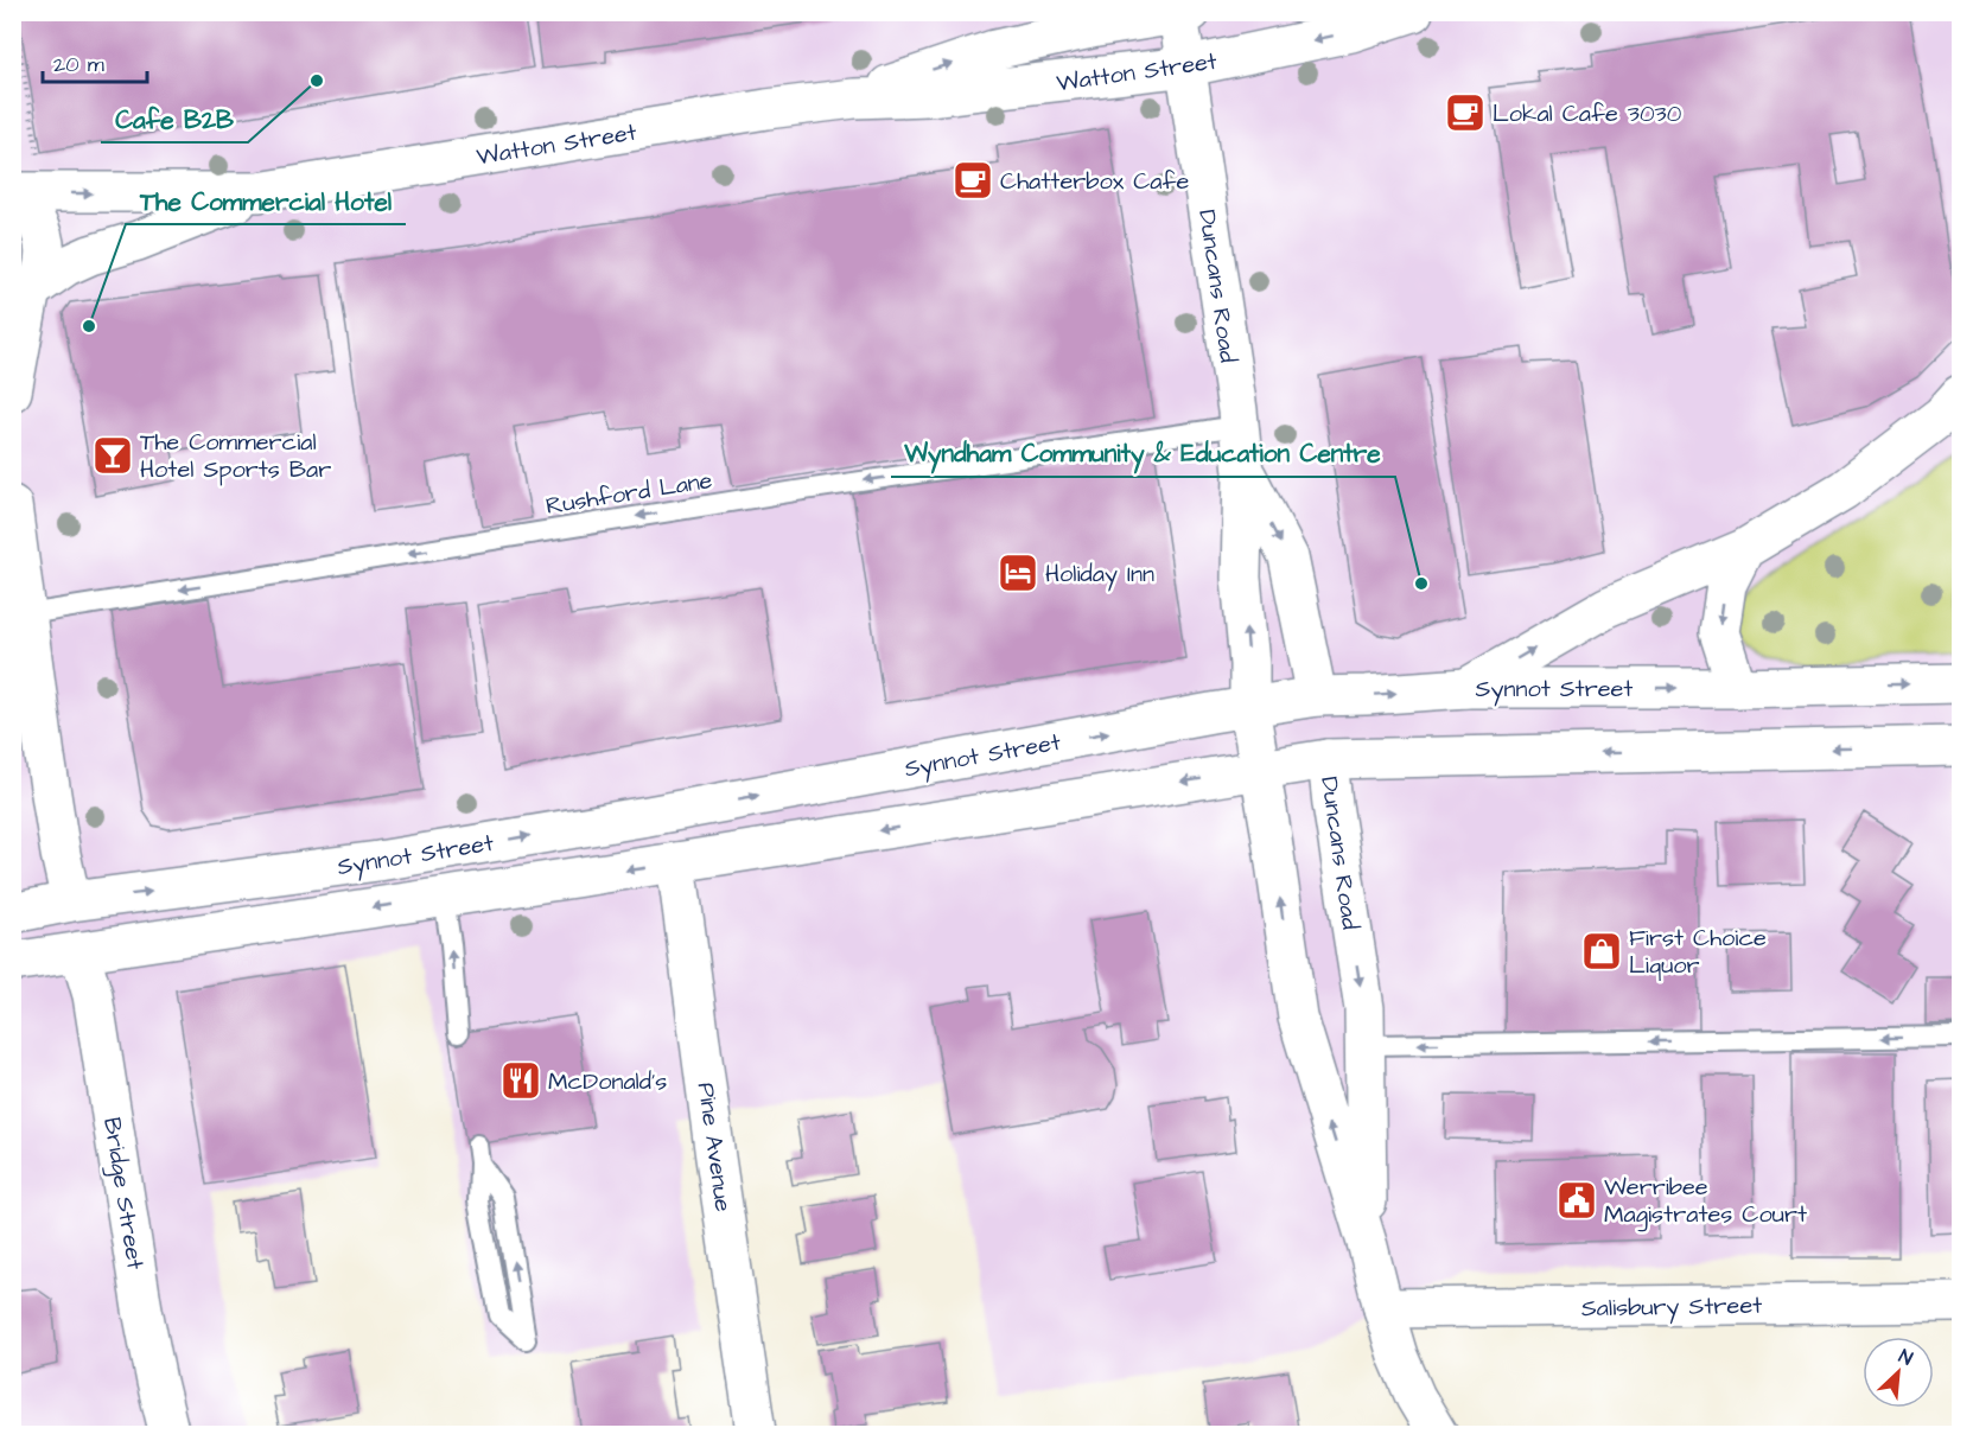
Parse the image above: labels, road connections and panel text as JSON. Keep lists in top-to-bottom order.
{
  "streets": {
    "main road": [
      "Watton Street",
      "Duncans Road",
      "Synnot Street",
      "Pine Avenue",
      "Bridge Street",
      "Salisbury Street"
    ],
    "lane": ["Rushford Lane"]
  },
  "crossings": [
    ["Watton Street", "Duncans Road"],
    ["Duncans Road", "Rushford Lane"],
    ["Duncans Road", "Synnot Street"],
    ["Duncans Road", "Salisbury Street"],
    ["Synnot Street", "Pine Avenue"],
    ["Synnot Street", "Bridge Street"]
  ],
  "one_way": ["Rushford Lane"],
  "places": {
    "other": ["Cafe B2B", "The Commercial Hotel", "Wyndham Community & Education Centre"],
    "cafe": ["Lokal Cafe 3030", "Chatterbox Cafe"],
    "bar": ["The Commercial Hotel Sports Bar"],
    "hotel": ["Holiday Inn"],
    "shop": ["First Choice Liquor"],
    "restaurant": ["McDonald's"],
    "public building": ["Werribee Magistrates Court"]
  },
  "scale_bar": "20 m",
  "north": "top right"
}
